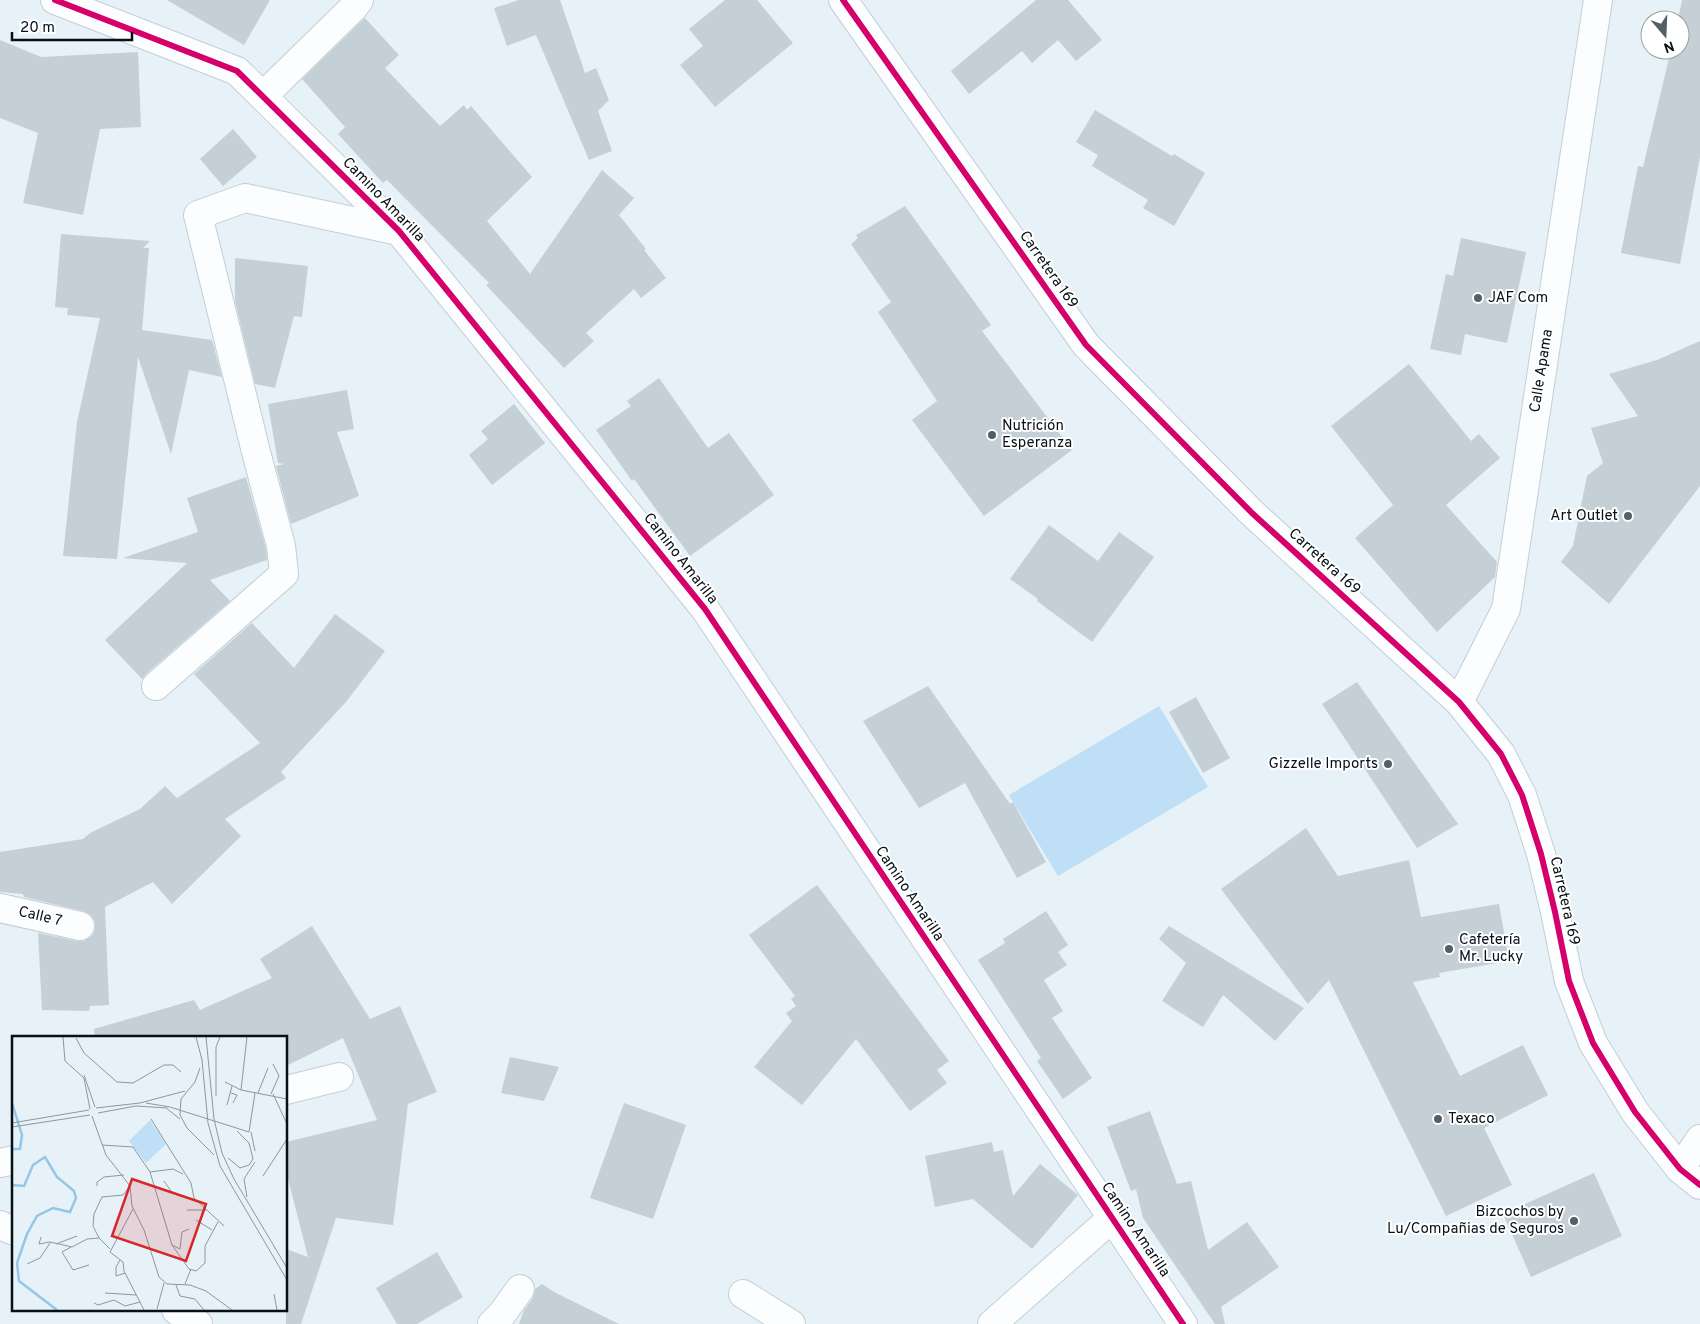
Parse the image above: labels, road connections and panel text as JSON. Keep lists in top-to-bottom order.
{
  "streets": {
    "street": [
      "Camino Amarilla",
      "Carretera 169",
      "Calle Apama",
      "Calle 7"
    ]
  },
  "crossings": [
    ["Carretera 169", "Calle Apama"]
  ],
  "places": [
    "JAF Com",
    "Nutrición Esperanza",
    "Art Outlet",
    "Gizzelle Imports",
    "Cafetería Mr. Lucky",
    "Texaco",
    "Bizcochos by Lu/Compañias de Seguros"
  ],
  "scale_bar": "20 m",
  "north": "bottom"
}
